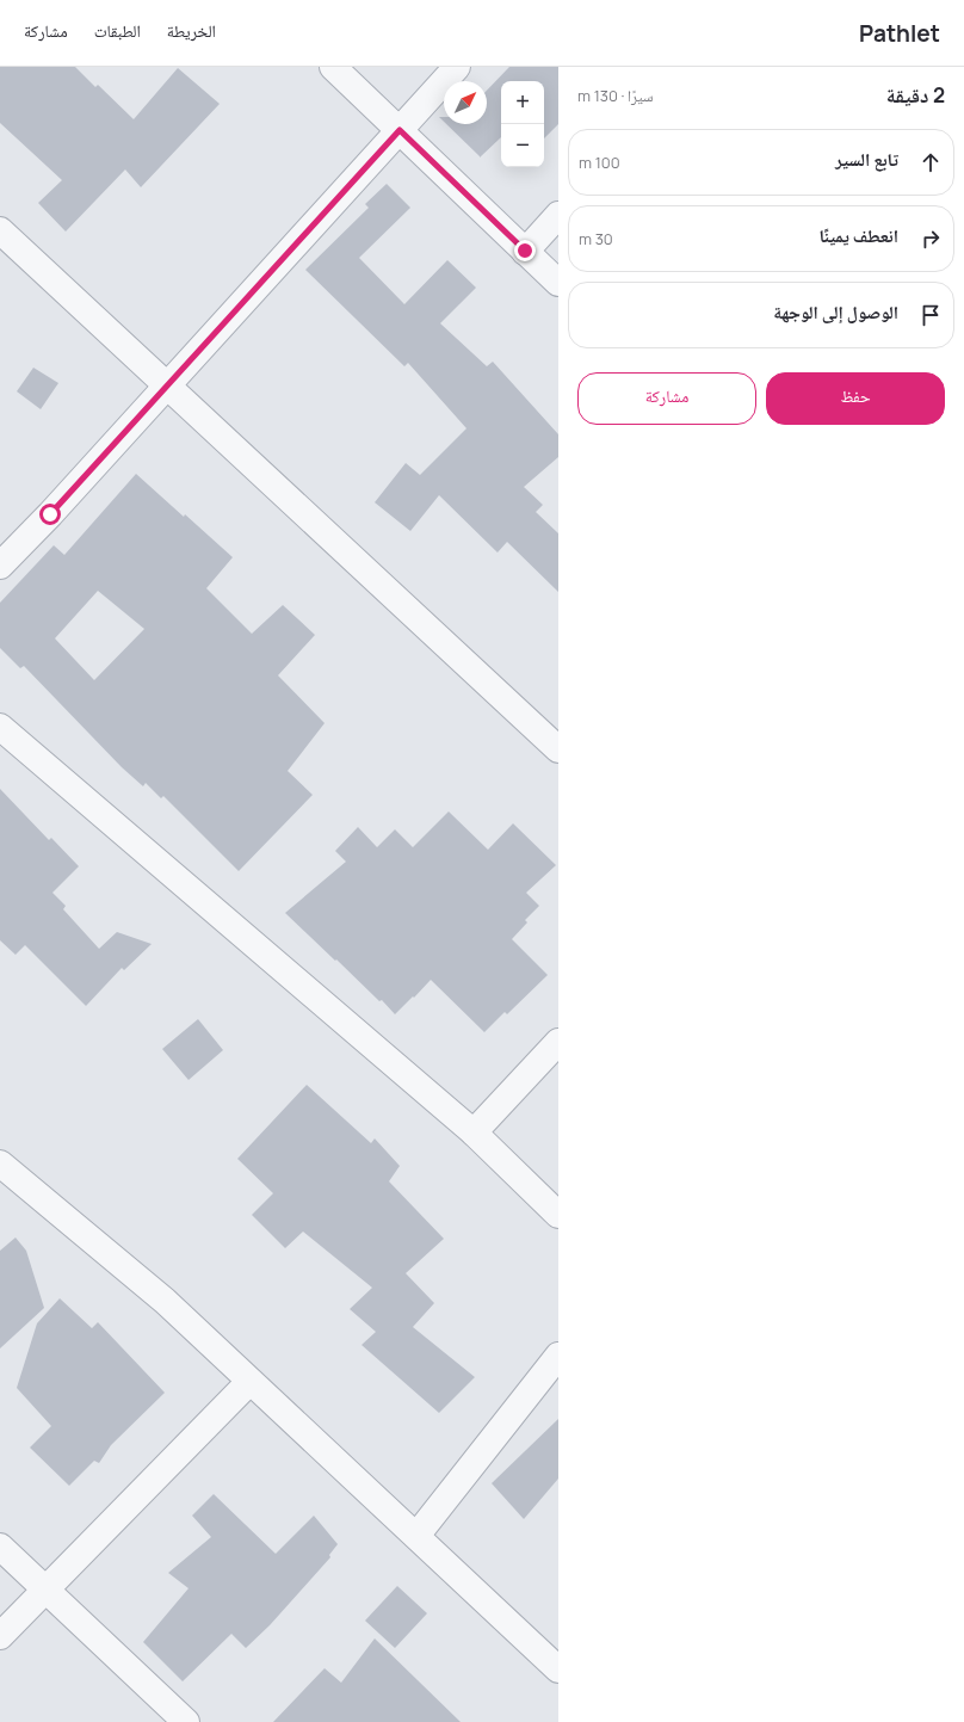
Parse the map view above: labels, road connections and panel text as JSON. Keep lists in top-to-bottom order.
{
  "north": "top right",
  "page": {
    "header": "Pathlet",
    "nav": ["الخريطة", "الطبقات", "مشاركة"],
    "heading": ["2 دقيقة", "سيرًا · 130 m"],
    "map_buttons": ["+", "−"],
    "list": [
      ["تابع السير", "100 m"],
      ["انعطف يمينًا", "30 m"],
      "الوصول إلى الوجهة"
    ],
    "buttons": ["حفظ", "مشاركة"]
  }
}
